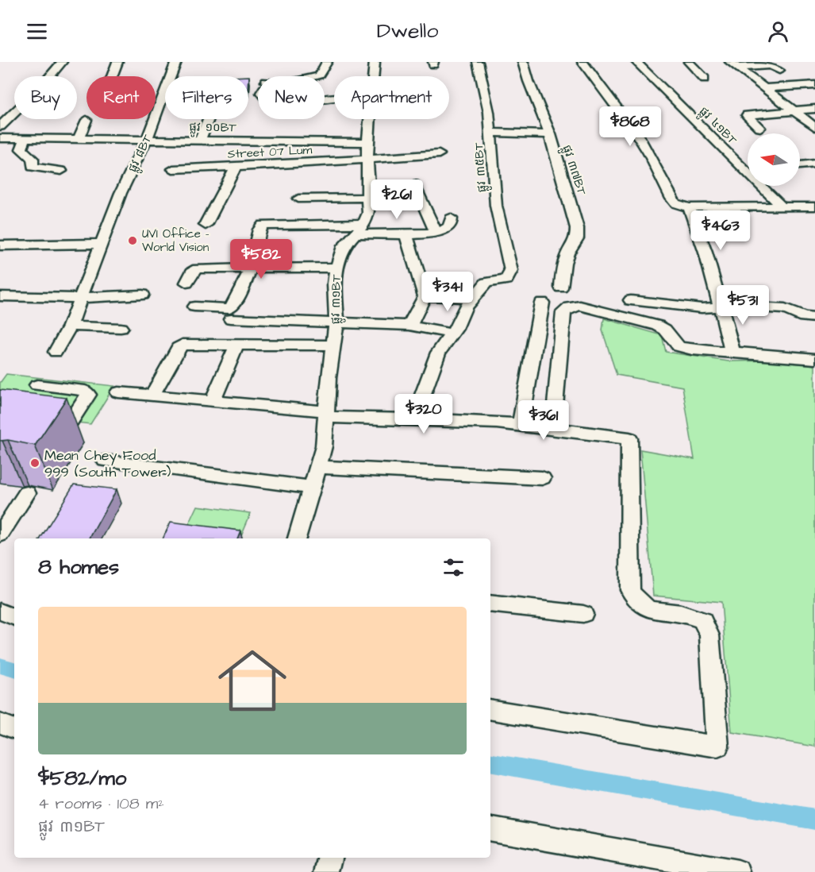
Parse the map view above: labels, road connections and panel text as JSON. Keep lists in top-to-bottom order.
{
  "streets": {
    "street": [
      "ផ្លូវ ៤១BT",
      "ផ្លូវ ១០BT",
      "Street 07 Lum",
      "ផ្លូវ ៨BT",
      "ផ្លូវ ៣៥BT",
      "ផ្លូវ ៣៧BT",
      "ផ្លូវ ៣១BT"
    ]
  },
  "crossings": [
    ["ផ្លូវ ១០BT", "ផ្លូវ ៨BT"],
    ["ផ្លូវ ១០BT", "ផ្លូវ ៣១BT"],
    ["Street 07 Lum", "ផ្លូវ ៣១BT"]
  ],
  "places": ["UVI Office - World Vision", "Mean Chey Food 999 (South Tower)"],
  "north": "left",
  "page": {
    "header": "Dwello",
    "chip": [
      "Buy",
      "Rent",
      "Filters",
      "New",
      "Apartment"
    ],
    "price": [
      "$868",
      "$261",
      "$463",
      "$582",
      "$341",
      "$531",
      "$320",
      "$361"
    ],
    "heading": "8 homes",
    "list": [
      {
        "name": "$582/mo",
        "note": "4 rooms · 108 m² · ផ្លូវ ៣១BT"
      }
    ]
  }
}
